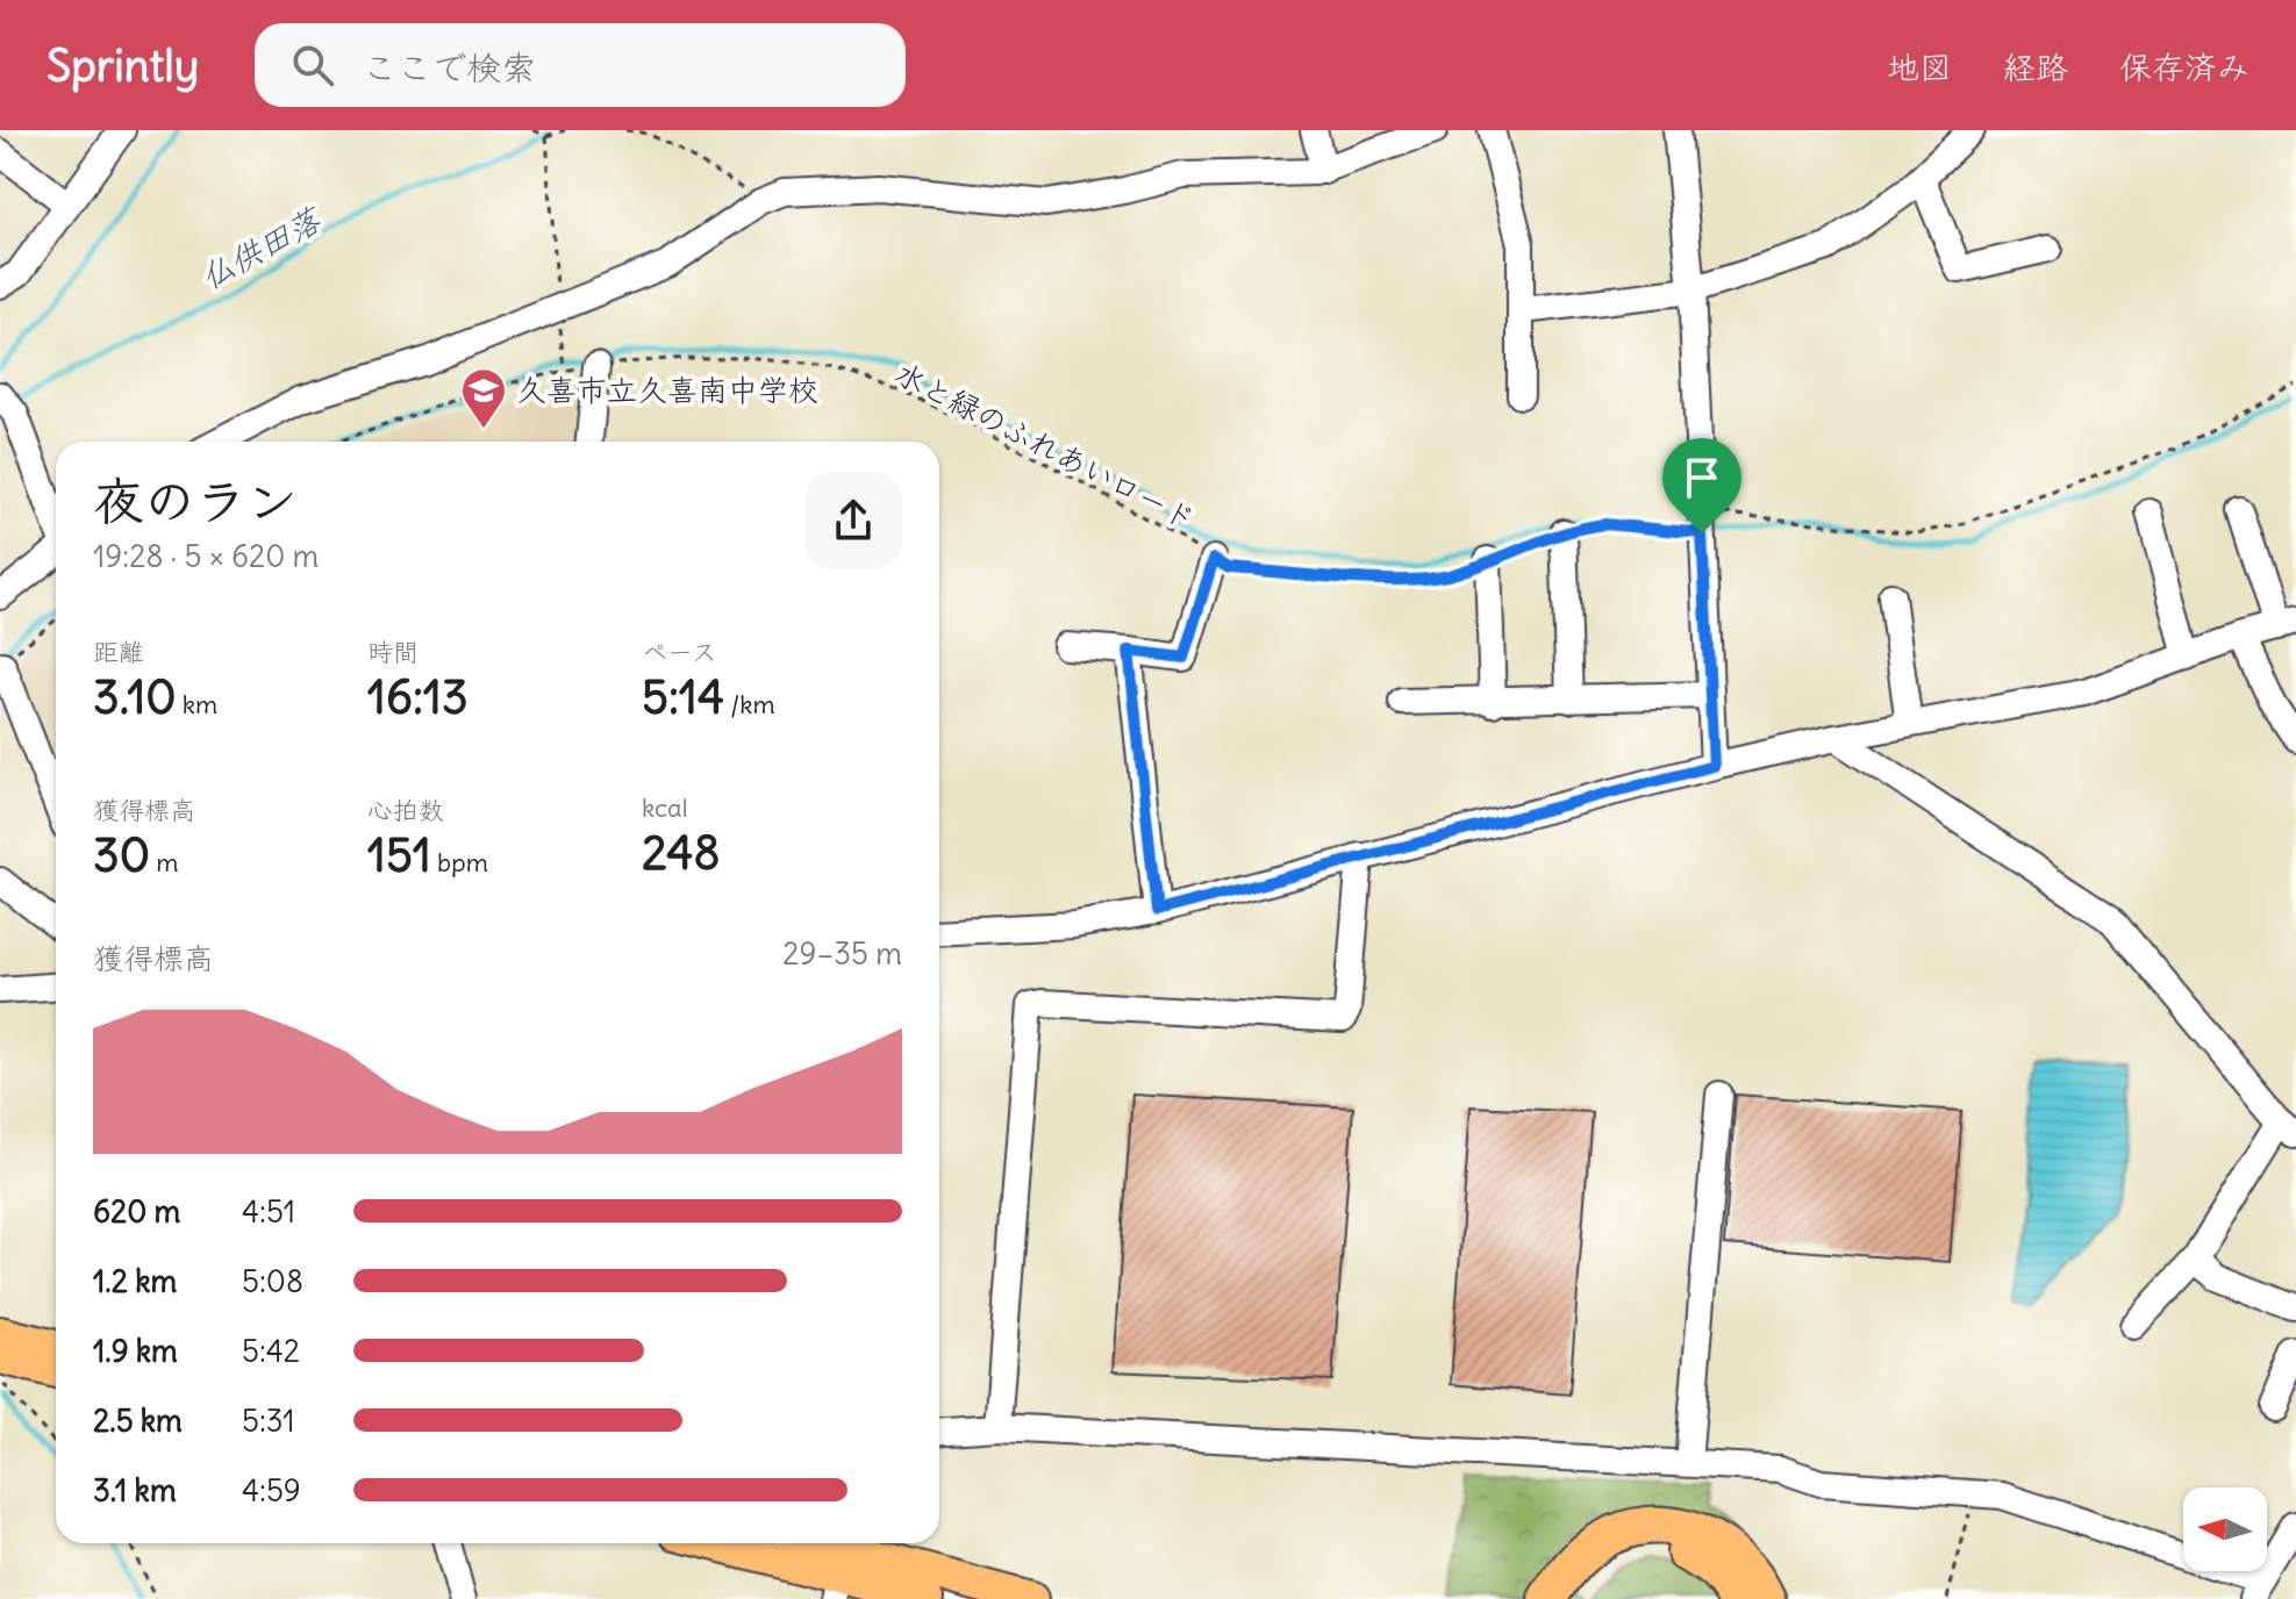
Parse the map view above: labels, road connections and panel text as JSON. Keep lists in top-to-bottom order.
{
  "streets": {
    "path": ["水と緑のふれあいロード"]
  },
  "water": ["仏供田落"],
  "places": {
    "school or university": ["久喜市立久喜南中学校"]
  },
  "north": "left",
  "page": {
    "header": "Sprintly",
    "search": "ここで検索",
    "nav": ["地図", "経路", "保存済み"],
    "heading": ["夜のラン", "19:28 · 5 × 620 m"],
    "stats": [
      ["距離", "3.10 km"],
      ["時間", "16:13"],
      ["ペース", "5:14 /km"],
      ["獲得標高", "30 m"],
      ["心拍数", "151 bpm"],
      ["kcal", "248"]
    ],
    "chart": ["獲得標高", "29–35 m"],
    "list": [
      {
        "name": "620 m",
        "note": "4:51"
      },
      {
        "name": "1.2 km",
        "note": "5:08"
      },
      {
        "name": "1.9 km",
        "note": "5:42"
      },
      {
        "name": "2.5 km",
        "note": "5:31"
      },
      {
        "name": "3.1 km",
        "note": "4:59"
      }
    ]
  }
}
